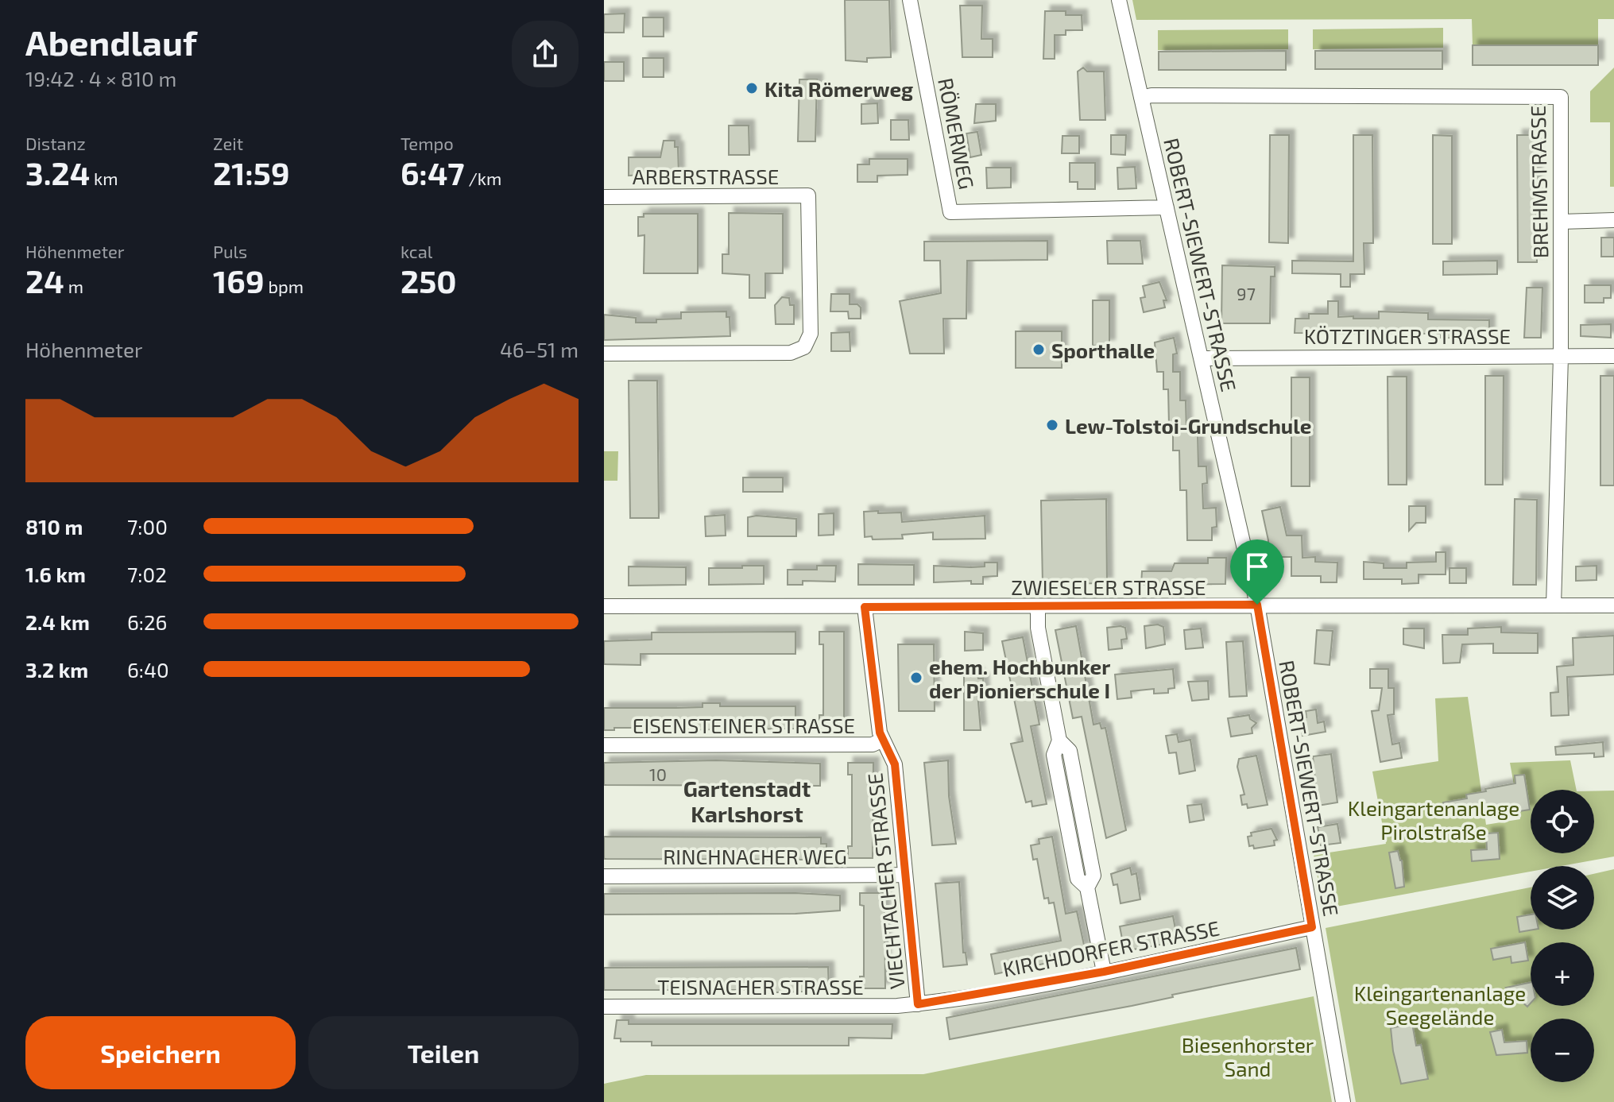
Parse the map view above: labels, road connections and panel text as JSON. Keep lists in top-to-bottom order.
{
  "streets": {
    "street": [
      "RÖMERWEG",
      "ARBERSTRASSE",
      "BREHMSTRASSE",
      "ROBERT-SIEWERT-STRASSE",
      "KÖTZTINGER STRASSE",
      "ZWIESELER STRASSE",
      "EISENSTEINER STRASSE",
      "RINCHNACHER WEG",
      "VIECHTACHER STRASSE",
      "KIRCHDORFER STRASSE",
      "TEISNACHER STRASSE"
    ]
  },
  "crossings": [
    ["RÖMERWEG", "ROBERT-SIEWERT-STRASSE"],
    ["BREHMSTRASSE", "ROBERT-SIEWERT-STRASSE"],
    ["BREHMSTRASSE", "KÖTZTINGER STRASSE"],
    ["BREHMSTRASSE", "ZWIESELER STRASSE"],
    ["ROBERT-SIEWERT-STRASSE", "KÖTZTINGER STRASSE"],
    ["ROBERT-SIEWERT-STRASSE", "ZWIESELER STRASSE"],
    ["ROBERT-SIEWERT-STRASSE", "KIRCHDORFER STRASSE"],
    ["ZWIESELER STRASSE", "VIECHTACHER STRASSE"],
    ["EISENSTEINER STRASSE", "VIECHTACHER STRASSE"],
    ["RINCHNACHER WEG", "VIECHTACHER STRASSE"],
    ["VIECHTACHER STRASSE", "KIRCHDORFER STRASSE"],
    ["VIECHTACHER STRASSE", "TEISNACHER STRASSE"],
    ["KIRCHDORFER STRASSE", "TEISNACHER STRASSE"]
  ],
  "districts": ["Gartenstadt Karlshorst"],
  "parks": ["Kleingartenanlage Pirolstraße", "Kleingartenanlage Seegelände", "Biesenhorster Sand"],
  "places": [
    "Kita Römerweg",
    "Sporthalle",
    "Lew-Tolstoi-Grundschule",
    "ehem. Hochbunker der Pionierschule I"
  ],
  "house_numbers": ["97", "10"],
  "page": {
    "heading": ["Abendlauf", "19:42 · 4 × 810 m"],
    "stats": [
      ["Distanz", "3.24 km"],
      ["Zeit", "21:59"],
      ["Tempo", "6:47 /km"],
      ["Höhenmeter", "24 m"],
      ["Puls", "169 bpm"],
      ["kcal", "250"]
    ],
    "chart": ["Höhenmeter", "46–51 m"],
    "list": [
      {
        "name": "810 m",
        "note": "7:00"
      },
      {
        "name": "1.6 km",
        "note": "7:02"
      },
      {
        "name": "2.4 km",
        "note": "6:26"
      },
      {
        "name": "3.2 km",
        "note": "6:40"
      }
    ],
    "map_buttons": ["+", "−"],
    "buttons": ["Speichern", "Teilen"]
  }
}
